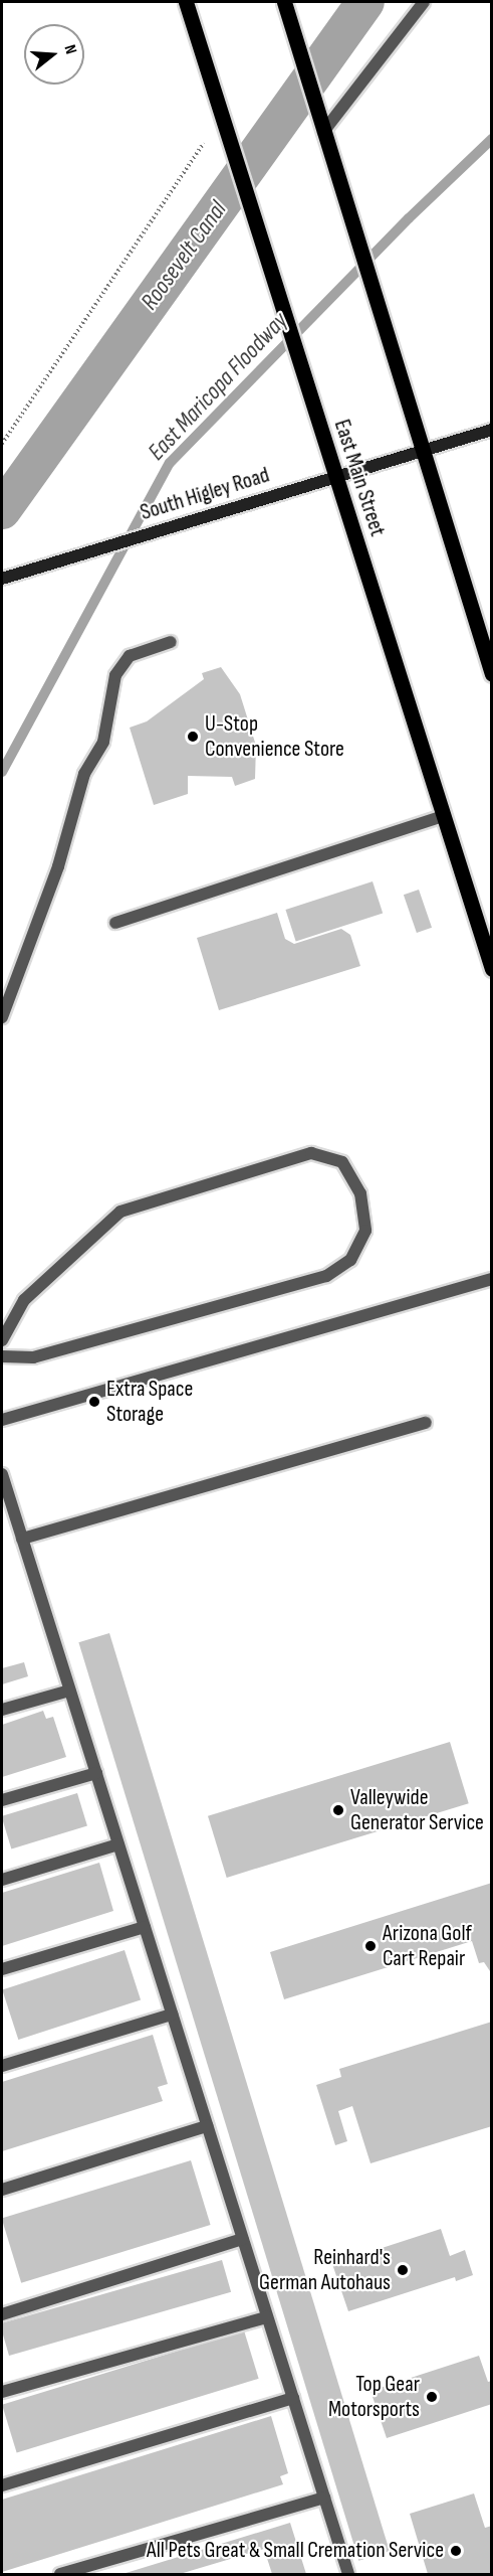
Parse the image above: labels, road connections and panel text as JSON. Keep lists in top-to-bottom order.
{
  "streets": {
    "main road": ["East Main Street", "South Higley Road"]
  },
  "crossings": [
    ["East Main Street", "South Higley Road"]
  ],
  "water": ["Roosevelt Canal", "East Maricopa Floodway"],
  "places": [
    "U-Stop Convenience Store",
    "Extra Space Storage",
    "Valleywide Generator Service",
    "Arizona Golf Cart Repair",
    "Reinhard's German Autohaus",
    "Top Gear Motorsports",
    "All Pets Great & Small Cremation Service"
  ],
  "north": "right"
}
